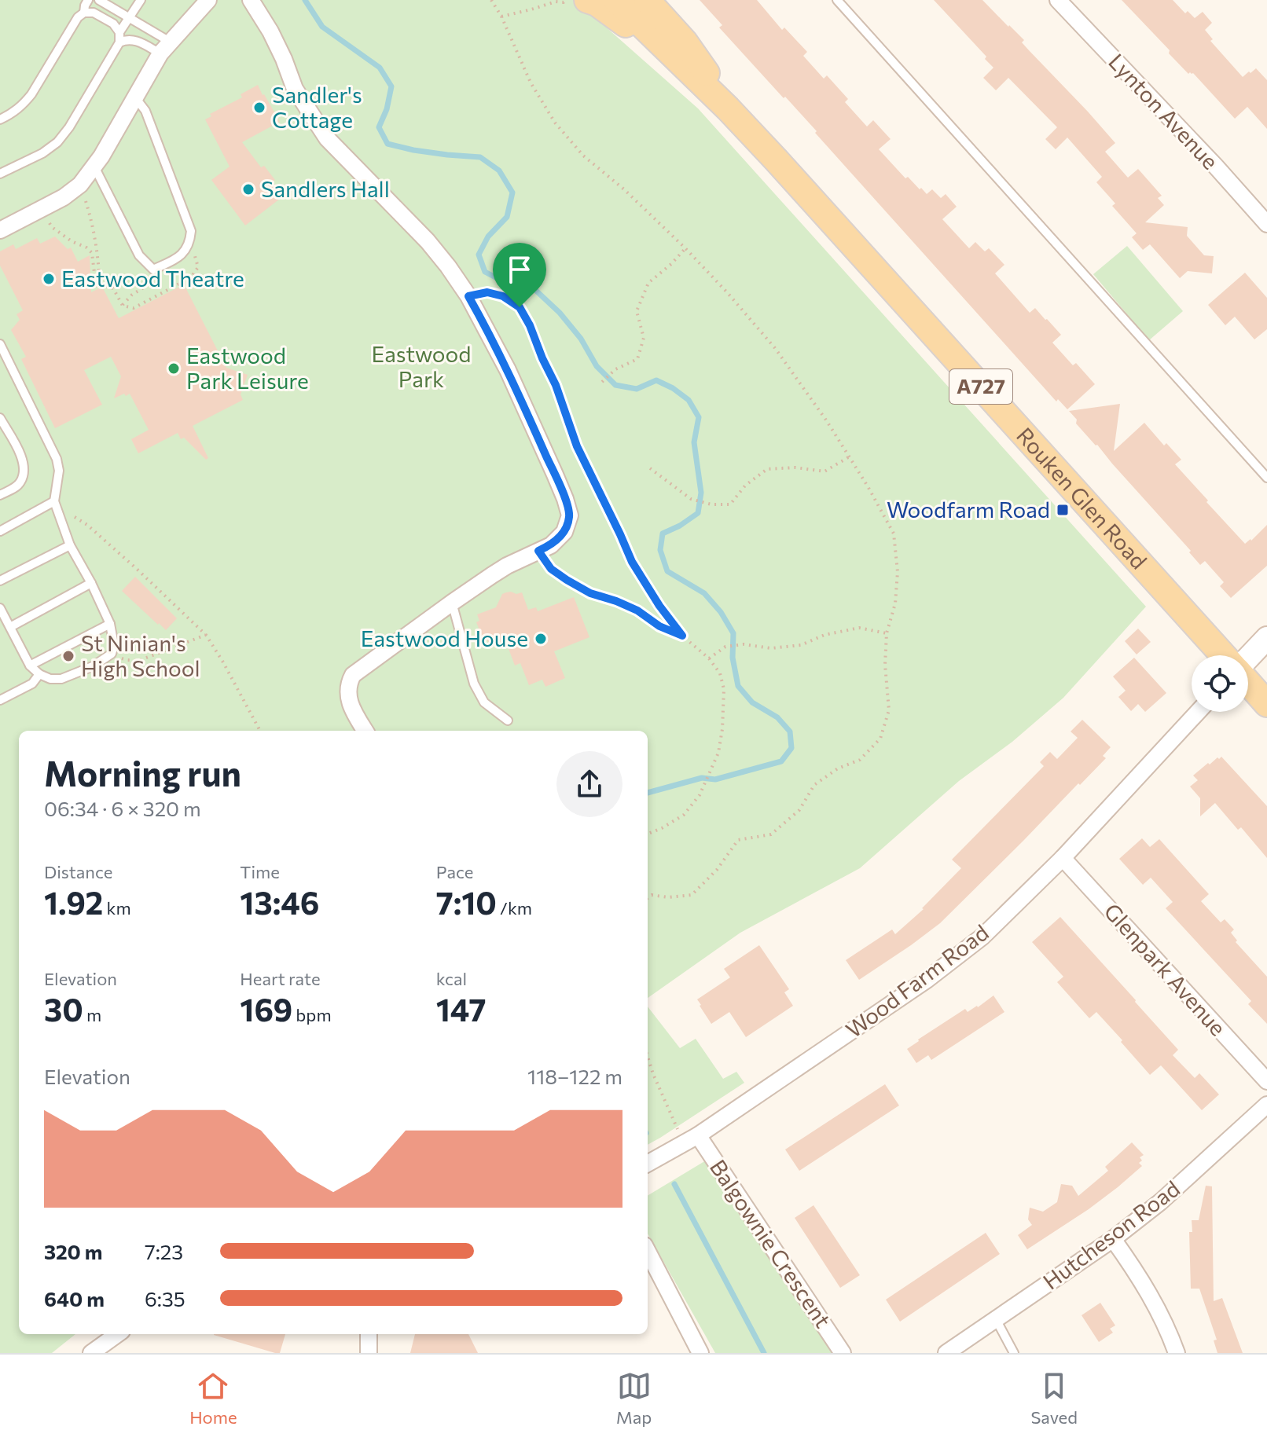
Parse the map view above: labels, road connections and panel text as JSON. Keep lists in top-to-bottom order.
{
  "streets": {
    "main road": ["A727", "Rouken Glen Road"],
    "street": [
      "Lynton Avenue",
      "Glenpark Avenue",
      "Wood Farm Road",
      "Hutcheson Road",
      "Balgownie Crescent"
    ]
  },
  "crossings": [
    ["Glenpark Avenue", "Wood Farm Road"],
    ["Wood Farm Road", "Balgownie Crescent"]
  ],
  "parks": ["Eastwood Park"],
  "places": {
    "other": [
      "Sandler's Cottage",
      "Sandlers Hall",
      "Eastwood Theatre",
      "Eastwood Park Leisure",
      "Eastwood House",
      "St Ninian's High School"
    ],
    "transit": ["Woodfarm Road"]
  },
  "page": {
    "heading": ["Morning run", "06:34 · 6 × 320 m"],
    "stats": [
      ["Distance", "1.92 km"],
      ["Time", "13:46"],
      ["Pace", "7:10 /km"],
      ["Elevation", "30 m"],
      ["Heart rate", "169 bpm"],
      ["kcal", "147"]
    ],
    "chart": ["Elevation", "118–122 m"],
    "list": [
      {
        "name": "320 m",
        "note": "7:23"
      },
      {
        "name": "640 m",
        "note": "6:35"
      }
    ],
    "tabs": ["Home", "Map", "Saved"]
  }
}
